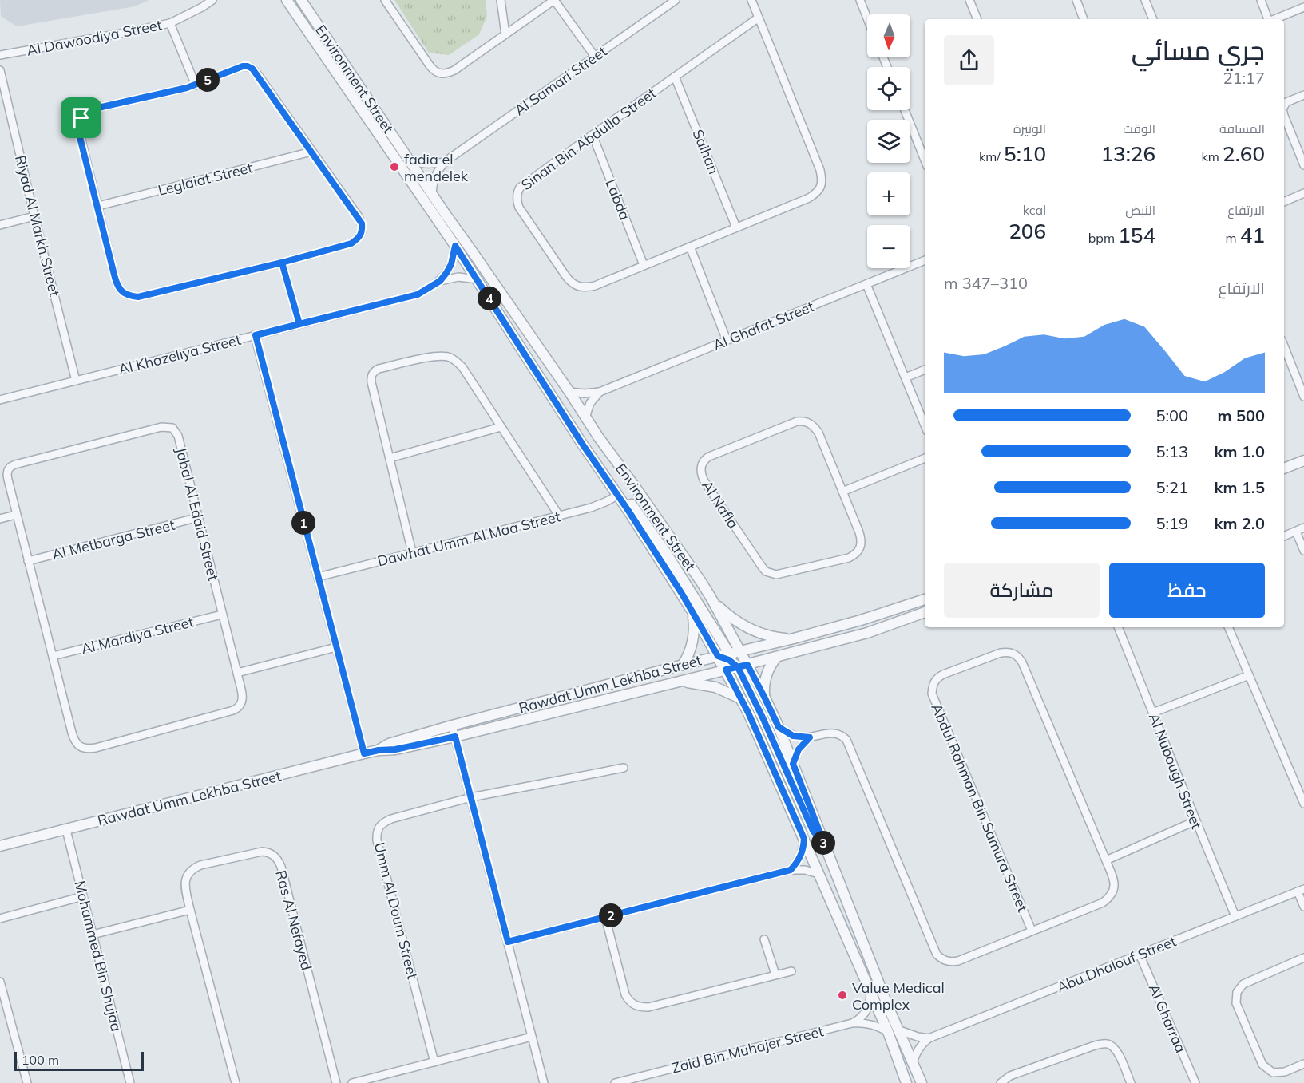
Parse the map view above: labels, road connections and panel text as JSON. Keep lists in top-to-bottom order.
{
  "streets": {
    "street": [
      "Al Dawoodiya Street",
      "Environment Street",
      "Al Samari Street",
      "Sinan Bin Abdulla Street",
      "Saihan",
      "Leglaiat Street",
      "Labda",
      "Riyad Al Markh Street",
      "Al Ghafat Street",
      "Al Khazeliya Street",
      "Al Nafla",
      "Jabal Al Edaid Street",
      "Dawhat Umm Al Maa Street",
      "Al Metbarga Street",
      "Al Mardiya Street",
      "Rawdat Umm Lekhba Street",
      "Al Nubough Street",
      "Abdul Rahman Bin Samura Street",
      "Umm Al Doum Street",
      "Ras Al Nefayed",
      "Mohammed Bin Shujaa",
      "Abu Dhalouf Street",
      "Al Gharraa",
      "Zaid Bin Muhajer Street"
    ]
  },
  "crossings": [
    ["Environment Street", "Al Samari Street"],
    ["Environment Street", "Al Ghafat Street"],
    ["Environment Street", "Al Khazeliya Street"],
    ["Environment Street", "Dawhat Umm Al Maa Street"],
    ["Environment Street", "Rawdat Umm Lekhba Street"],
    ["Environment Street", "Abdul Rahman Bin Samura Street"],
    ["Environment Street", "Zaid Bin Muhajer Street"],
    ["Sinan Bin Abdulla Street", "Saihan"],
    ["Sinan Bin Abdulla Street", "Labda"],
    ["Riyad Al Markh Street", "Al Khazeliya Street"],
    ["Jabal Al Edaid Street", "Al Metbarga Street"],
    ["Jabal Al Edaid Street", "Al Mardiya Street"],
    ["Rawdat Umm Lekhba Street", "Mohammed Bin Shujaa"],
    ["Al Nubough Street", "Abu Dhalouf Street"],
    ["Abu Dhalouf Street", "Al Gharraa"]
  ],
  "places": ["fadia el mendelek", "Value Medical Complex"],
  "scale_bar": "100 m",
  "north": "bottom",
  "page": {
    "map_buttons": ["+", "−"],
    "heading": ["جري مسائي", "21:17"],
    "pins": [
      "5",
      "4",
      "1",
      "3",
      "2"
    ],
    "stats": [
      ["المسافة", "2.60 km"],
      ["الوقت", "13:26"],
      ["الوتيرة", "5:10 /km"],
      ["الارتفاع", "41 m"],
      ["النبض", "154 bpm"],
      ["kcal", "206"]
    ],
    "chart": ["الارتفاع", "310–347 m"],
    "list": [
      {
        "name": "500 m",
        "note": "5:00"
      },
      {
        "name": "1.0 km",
        "note": "5:13"
      },
      {
        "name": "1.5 km",
        "note": "5:21"
      },
      {
        "name": "2.0 km",
        "note": "5:19"
      }
    ],
    "buttons": ["حفظ", "مشاركة"],
    "scale": "100 m"
  }
}
